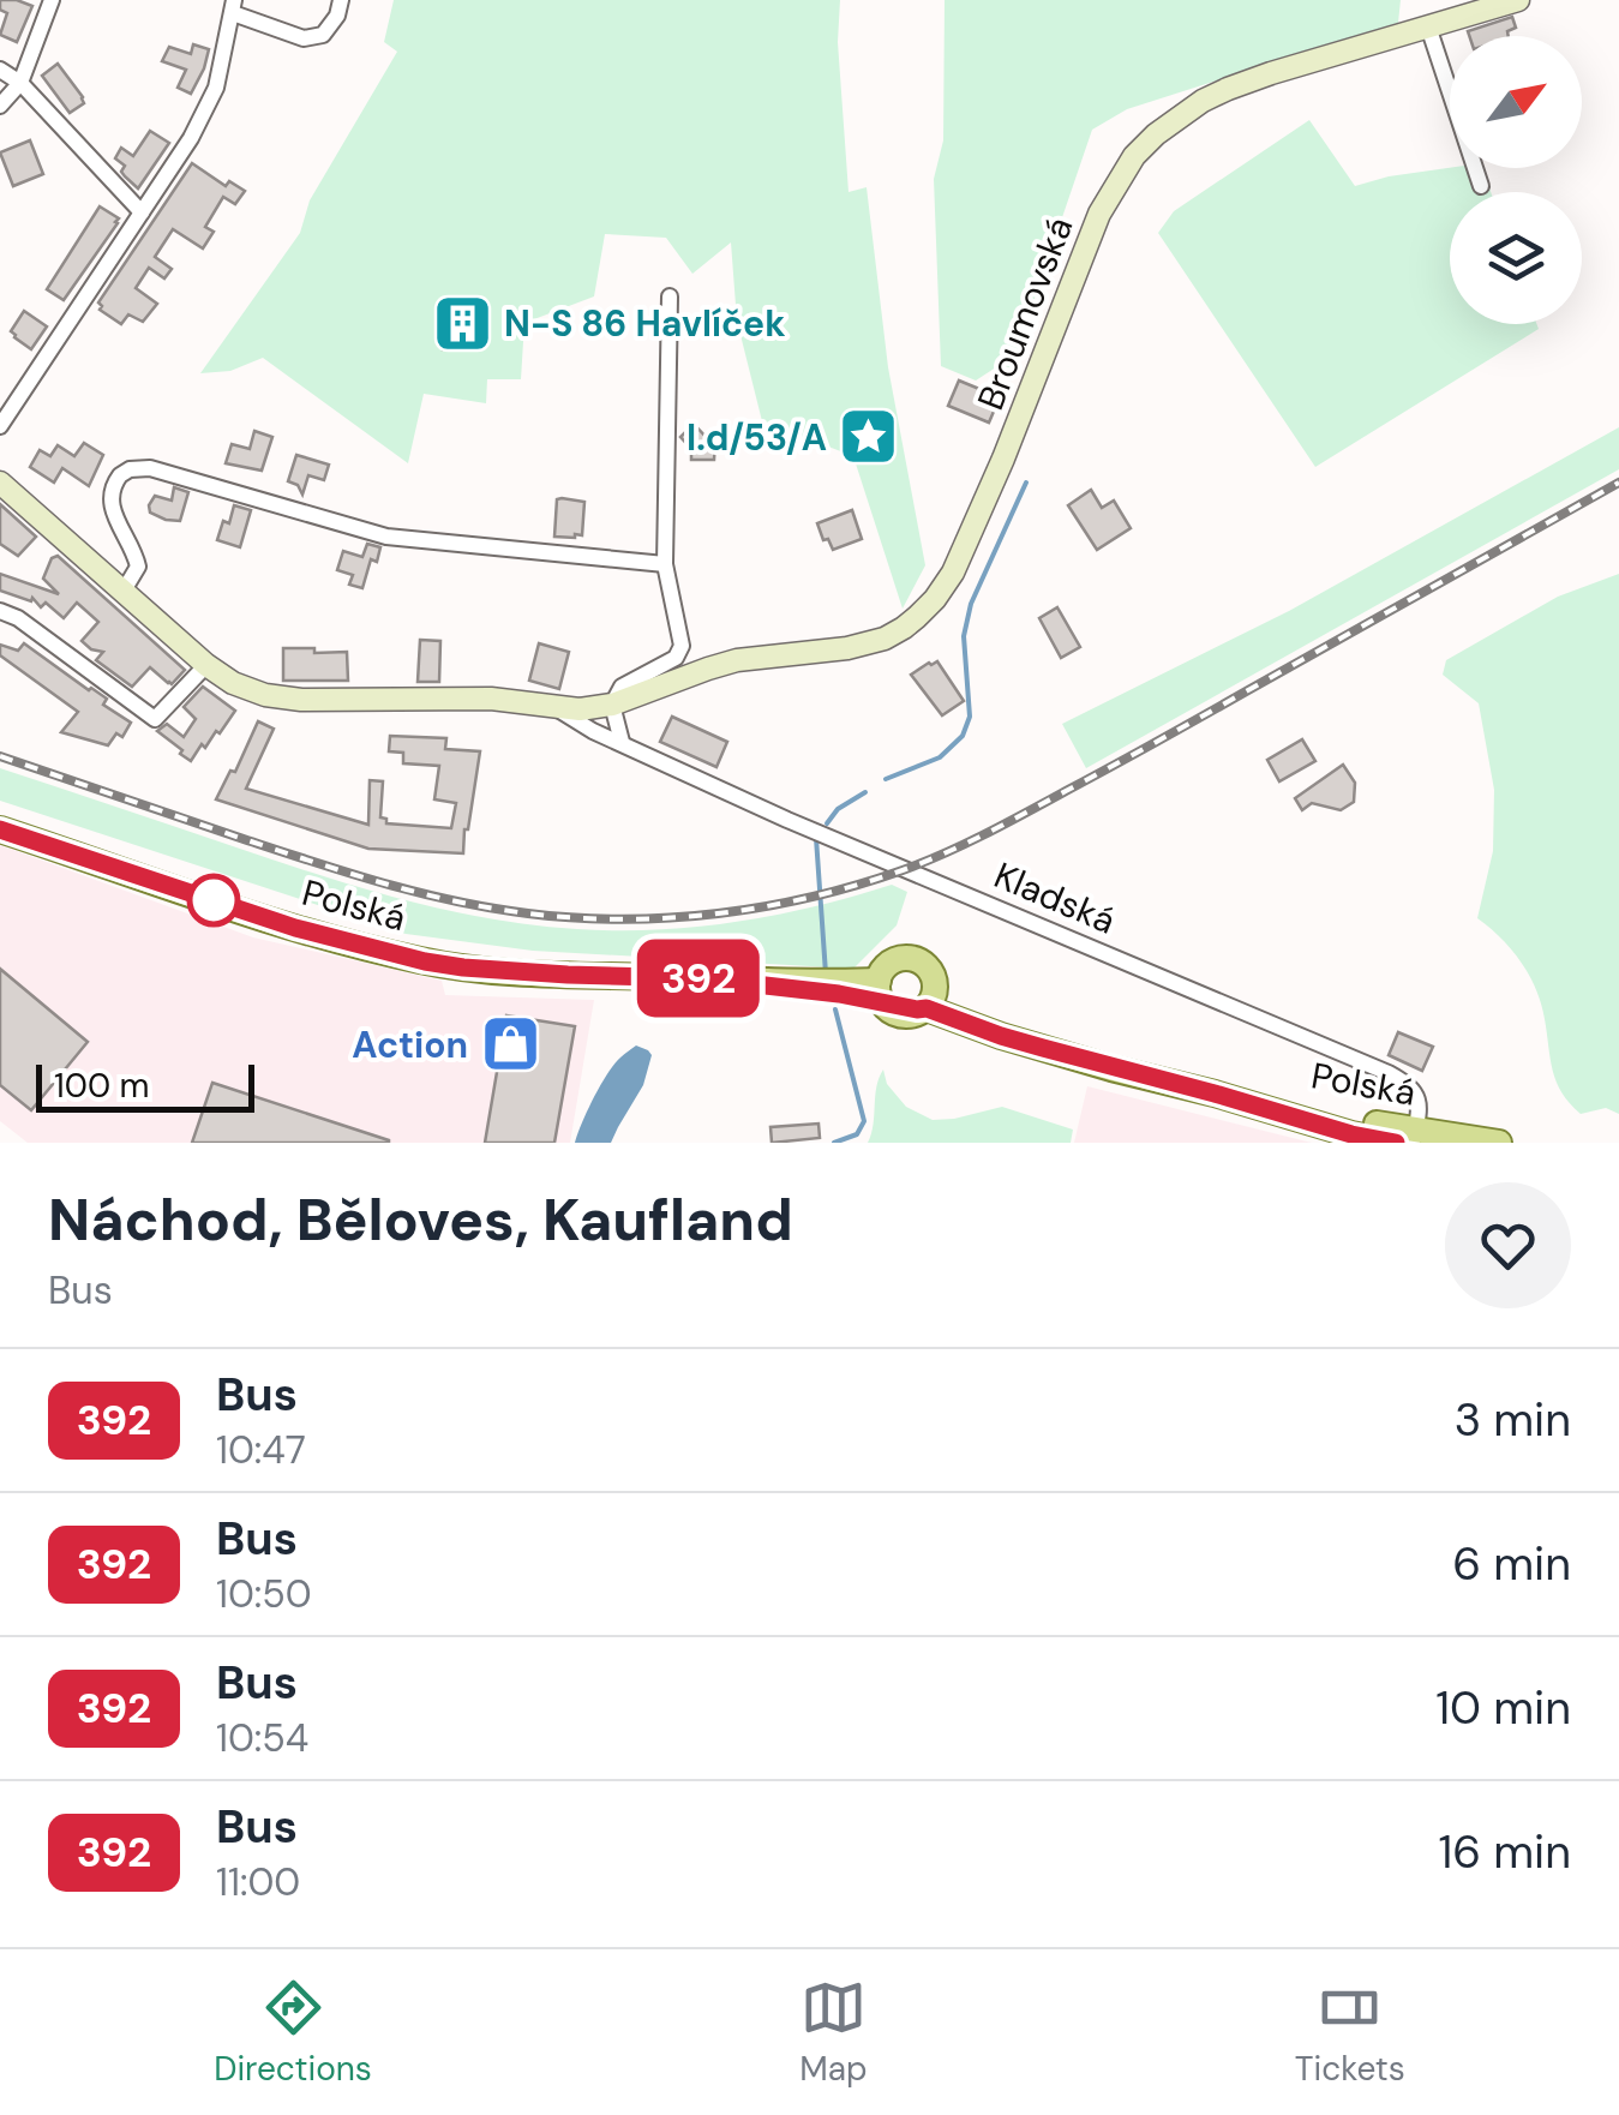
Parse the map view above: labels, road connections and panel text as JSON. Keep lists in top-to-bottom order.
{
  "streets": {
    "main road": ["Broumovská", "Kladská", "Polská"]
  },
  "crossings": [
    ["Broumovská", "Kladská"],
    ["Kladská", "Polská"]
  ],
  "places": {
    "building": ["N-S 86 Havlíček"],
    "place": ["I.d/53/A"],
    "shop": ["Action"]
  },
  "lines": ["bus line 392"],
  "scale_bar": "100 m",
  "north": "top right",
  "page": {
    "on_map": "392",
    "scale": "100 m",
    "heading": ["Náchod, Běloves, Kaufland", "Bus"],
    "list": [
      {
        "mark": "392",
        "name": "Bus",
        "note": "10:47",
        "value": "3 min"
      },
      {
        "mark": "392",
        "name": "Bus",
        "note": "10:50",
        "value": "6 min"
      },
      {
        "mark": "392",
        "name": "Bus",
        "note": "10:54",
        "value": "10 min"
      },
      {
        "mark": "392",
        "name": "Bus",
        "note": "11:00",
        "value": "16 min"
      }
    ],
    "tabs": ["Directions", "Map", "Tickets"]
  }
}
